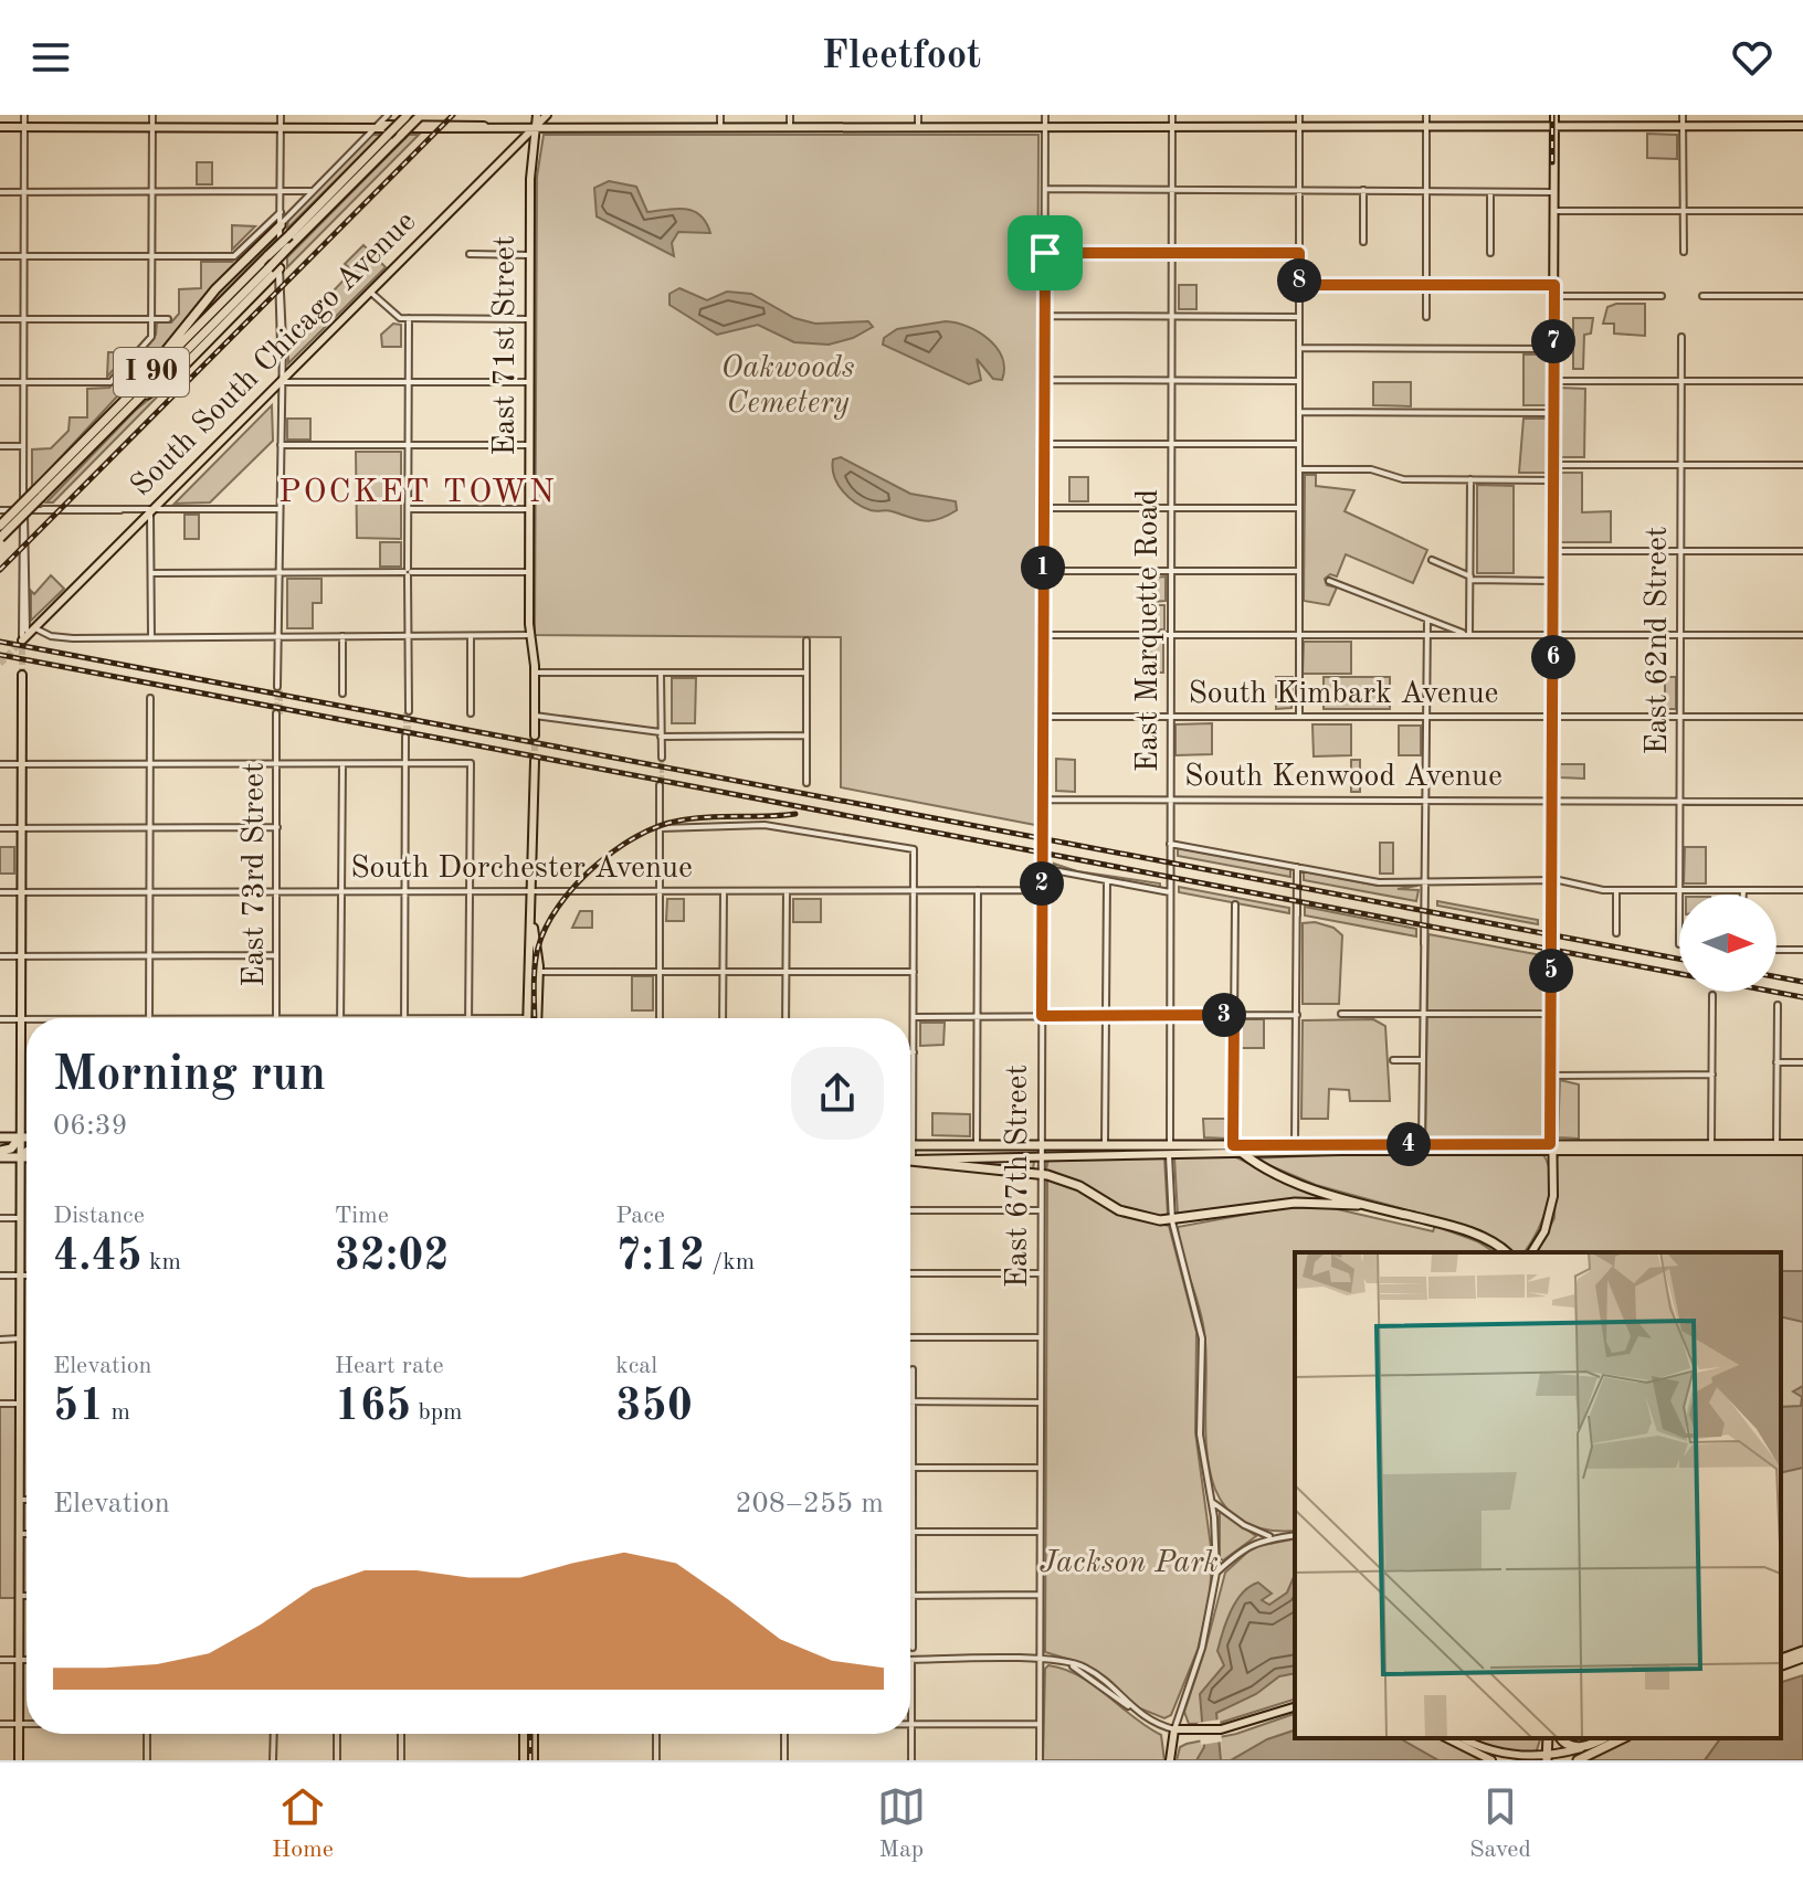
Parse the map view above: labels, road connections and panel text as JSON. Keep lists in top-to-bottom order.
{
  "streets": {
    "highway": ["I 90"],
    "main road": ["East 71st Street", "South South Chicago Avenue"],
    "street": [
      "East Marquette Road",
      "East 62nd Street",
      "South Kimbark Avenue",
      "South Kenwood Avenue",
      "South Dorchester Avenue",
      "East 73rd Street",
      "East 67th Street"
    ]
  },
  "crossings": [
    ["East 71st Street", "South South Chicago Avenue"],
    ["East Marquette Road", "South Kimbark Avenue"],
    ["East Marquette Road", "South Kenwood Avenue"],
    ["East 62nd Street", "South Kimbark Avenue"],
    ["East 62nd Street", "South Kenwood Avenue"],
    ["South Kimbark Avenue", "East 67th Street"],
    ["South Kenwood Avenue", "East 67th Street"],
    ["South Dorchester Avenue", "East 73rd Street"],
    ["South Dorchester Avenue", "East 67th Street"]
  ],
  "districts": ["POCKET TOWN"],
  "parks": ["Oakwoods Cemetery", "Jackson Park"],
  "north": "right",
  "page": {
    "header": "Fleetfoot",
    "pins": [
      "8",
      "7",
      "1",
      "6",
      "2",
      "5",
      "3",
      "4"
    ],
    "heading": ["Morning run", "06:39"],
    "stats": [
      ["Distance", "4.45 km"],
      ["Time", "32:02"],
      ["Pace", "7:12 /km"],
      ["Elevation", "51 m"],
      ["Heart rate", "165 bpm"],
      ["kcal", "350"]
    ],
    "chart": ["Elevation", "208–255 m"],
    "tabs": ["Home", "Map", "Saved"]
  }
}
